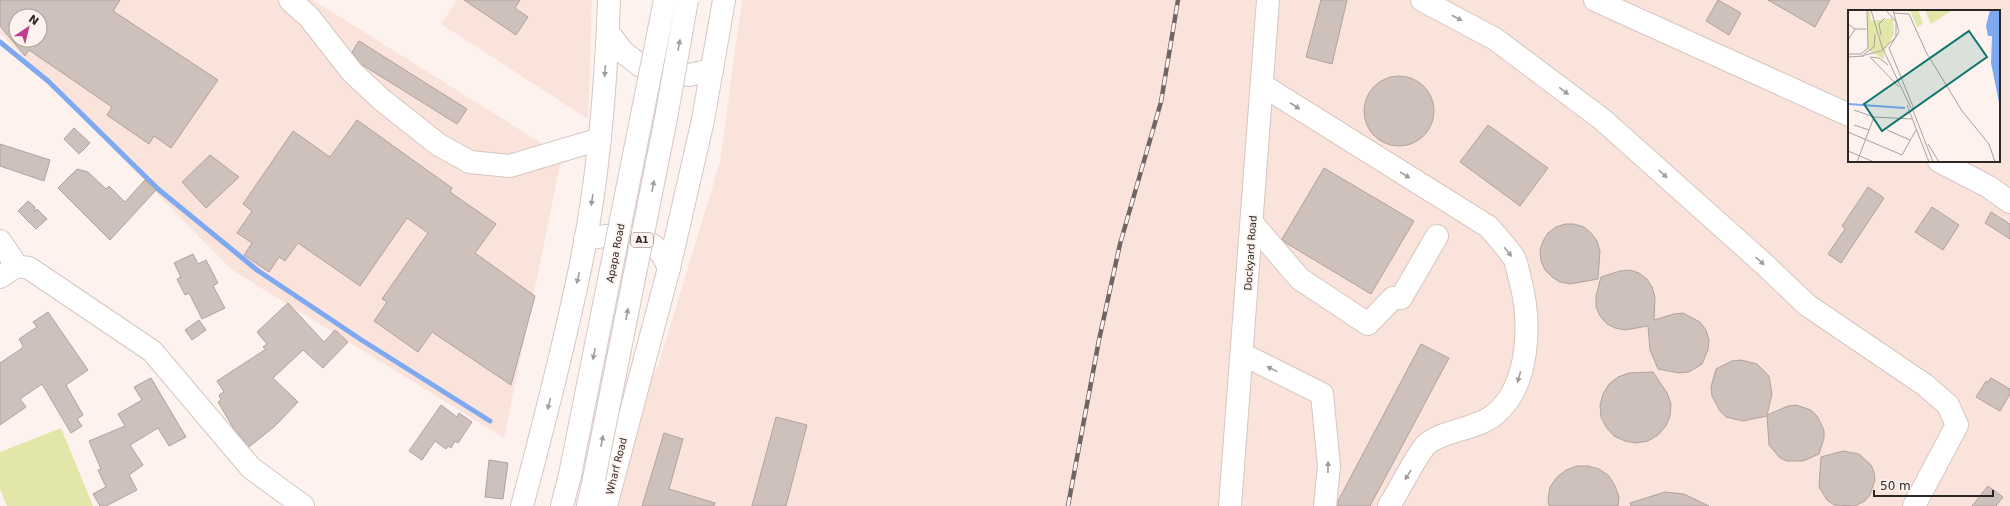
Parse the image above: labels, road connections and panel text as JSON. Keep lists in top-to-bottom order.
{
  "streets": {
    "main road": [
      "A1",
      "Apapa Road",
      "Dockyard Road",
      "Wharf Road"
    ]
  },
  "scale_bar": "50 m",
  "north": "top right"
}
